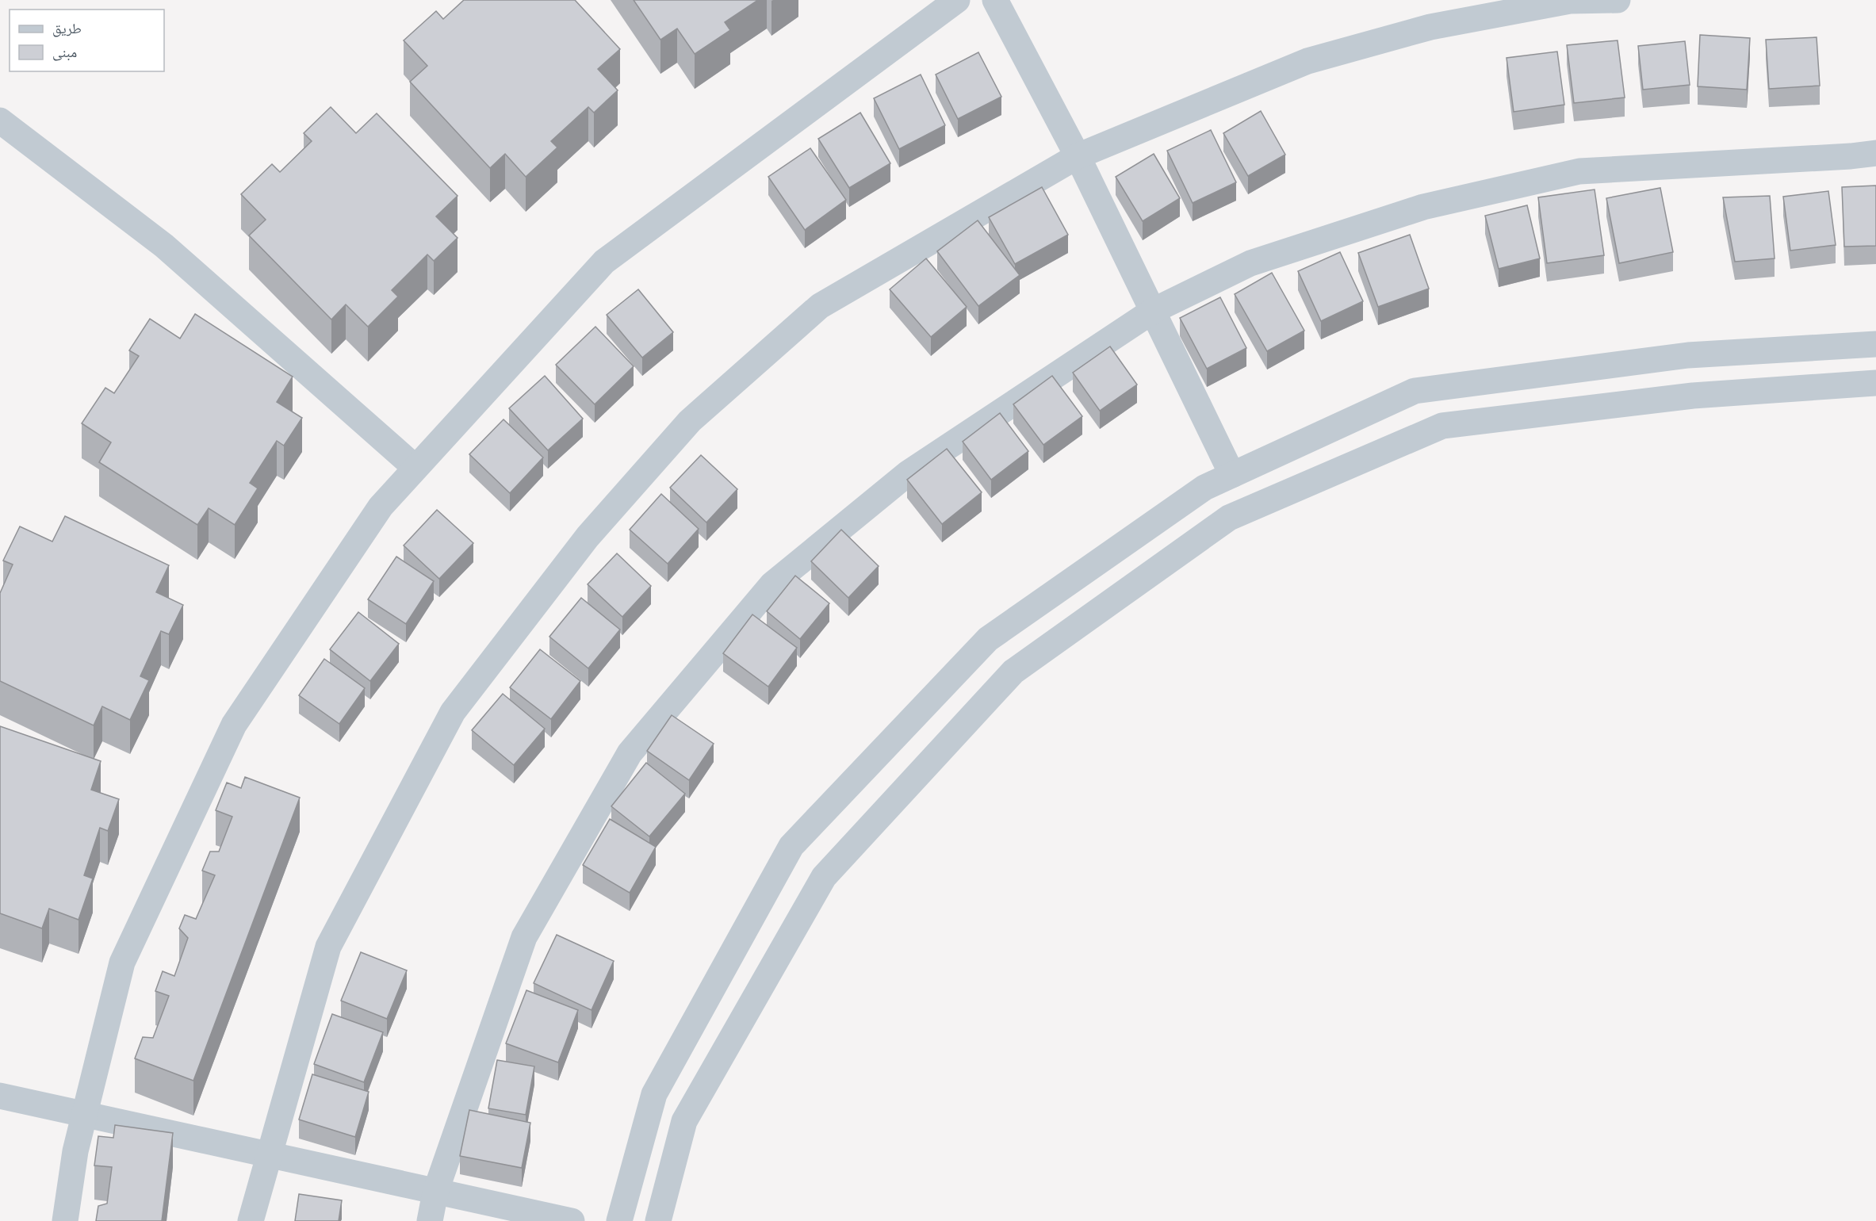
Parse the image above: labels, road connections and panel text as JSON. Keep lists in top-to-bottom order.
{
  "legend": ["طريق", "مبنى"]
}
